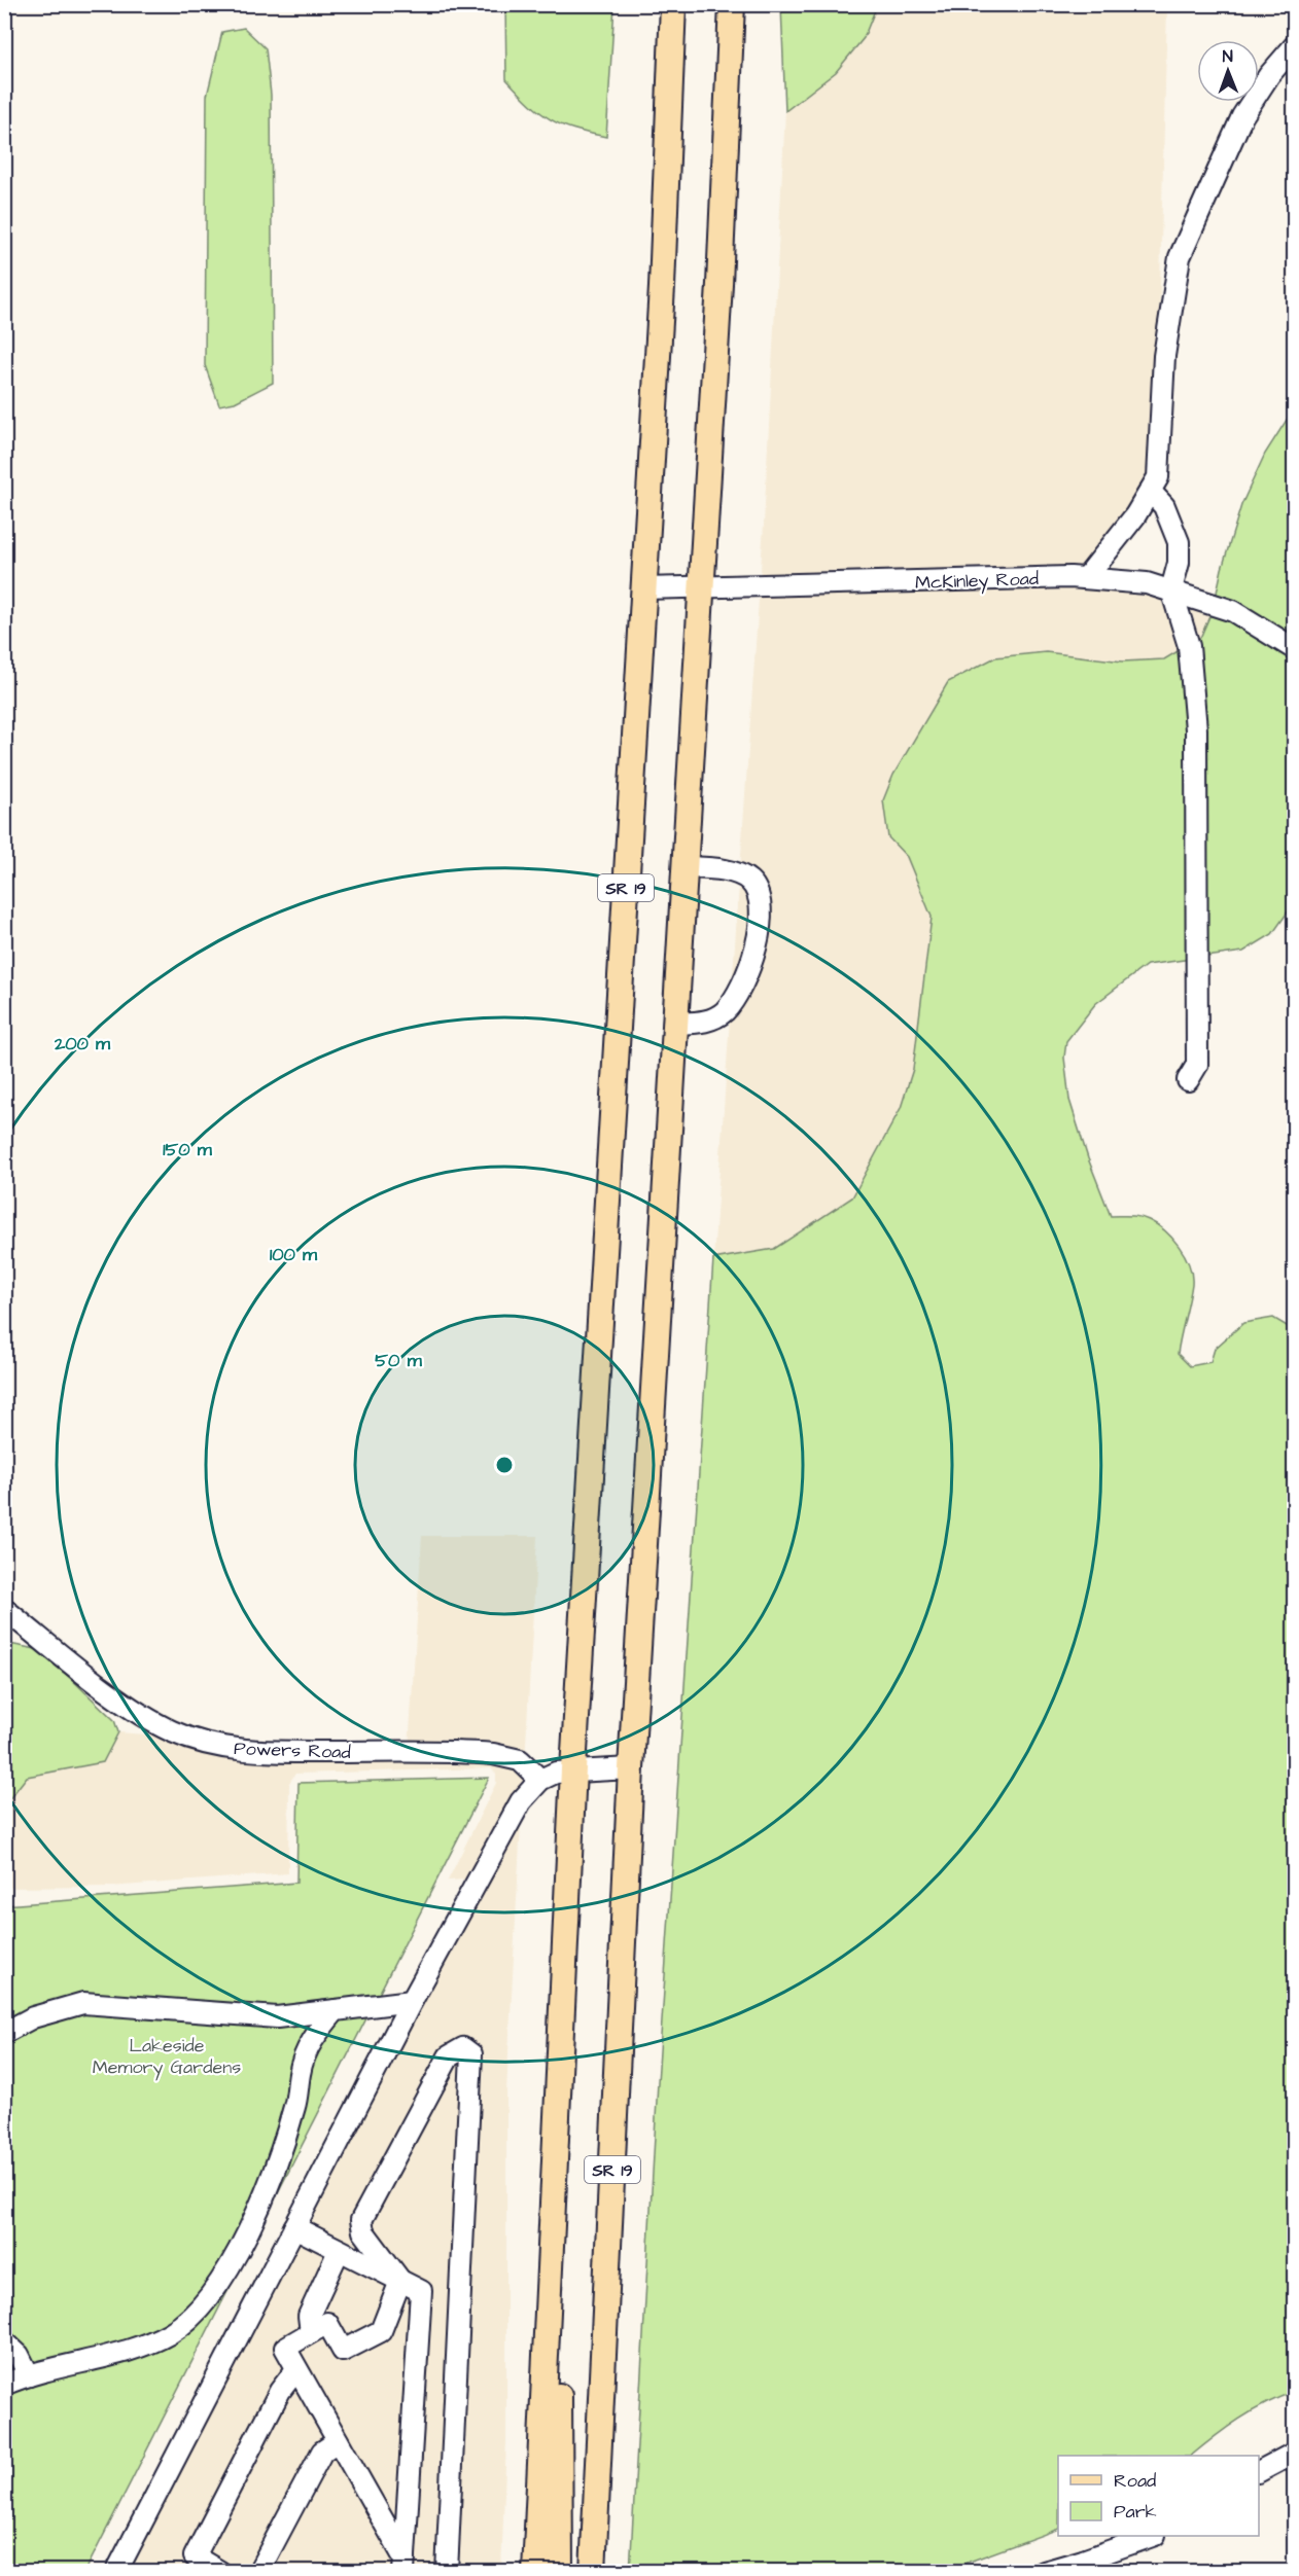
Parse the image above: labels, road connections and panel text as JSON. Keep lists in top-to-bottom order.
{
  "streets": {
    "main road": ["SR 19"],
    "street": ["McKinley Road", "Powers Road"]
  },
  "crossings": [
    ["McKinley Road", "SR 19"]
  ],
  "parks": ["Lakeside Memory Gardens"],
  "legend": ["Road", "Park"],
  "north": "top",
  "rings": [
    "200 m",
    "150 m",
    "100 m",
    "50 m"
  ]
}
